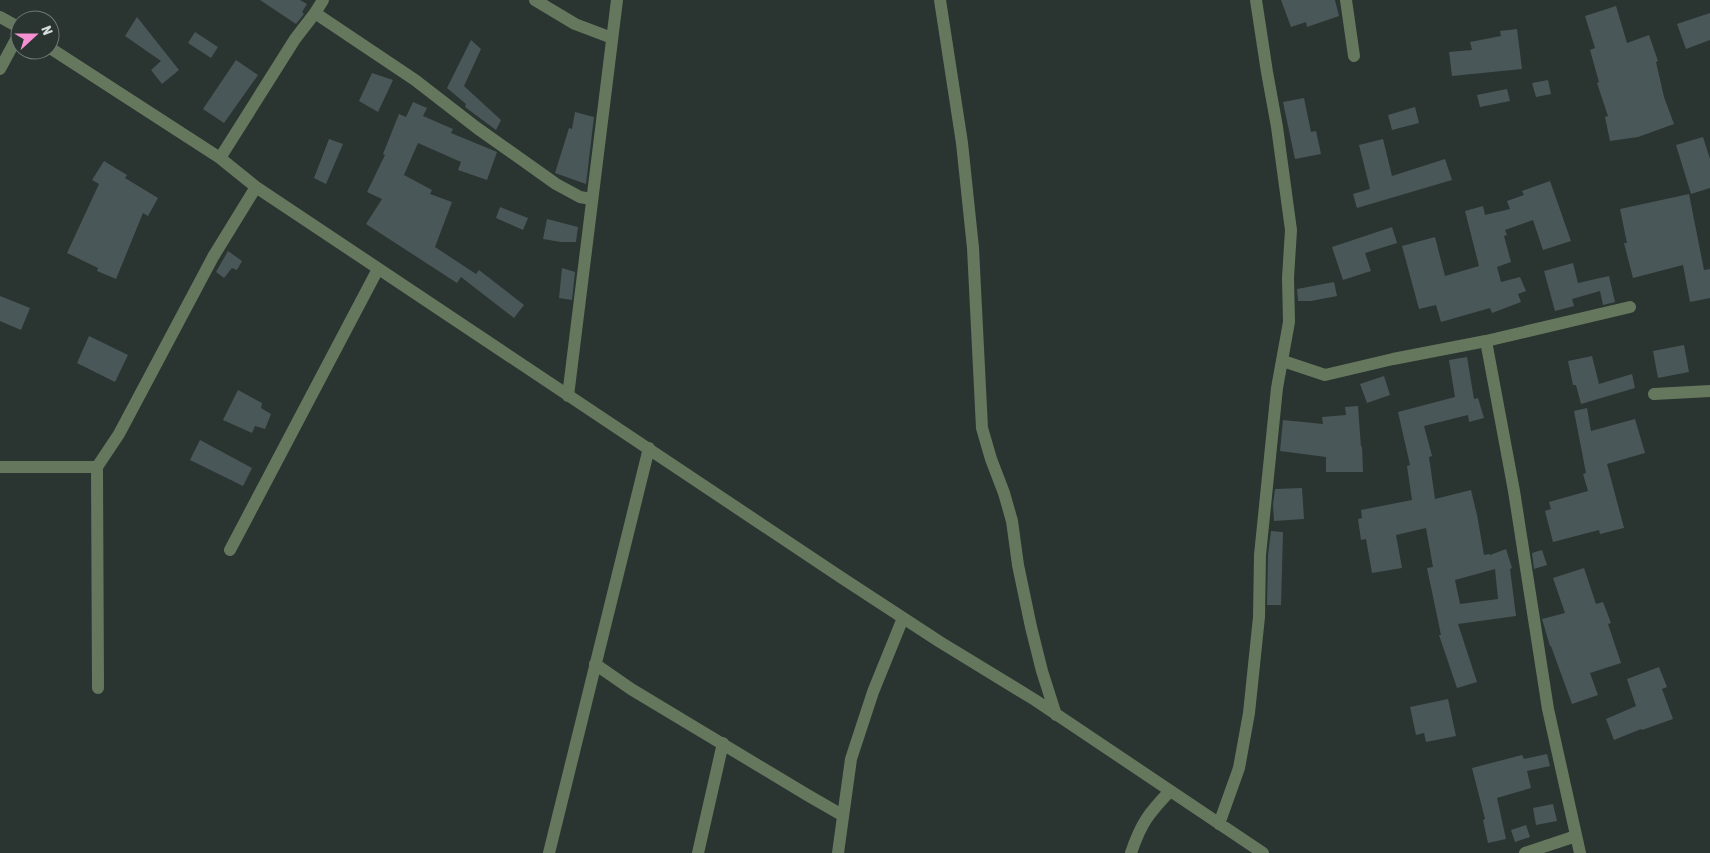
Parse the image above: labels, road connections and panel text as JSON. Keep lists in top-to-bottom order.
{
  "north": "right"
}
